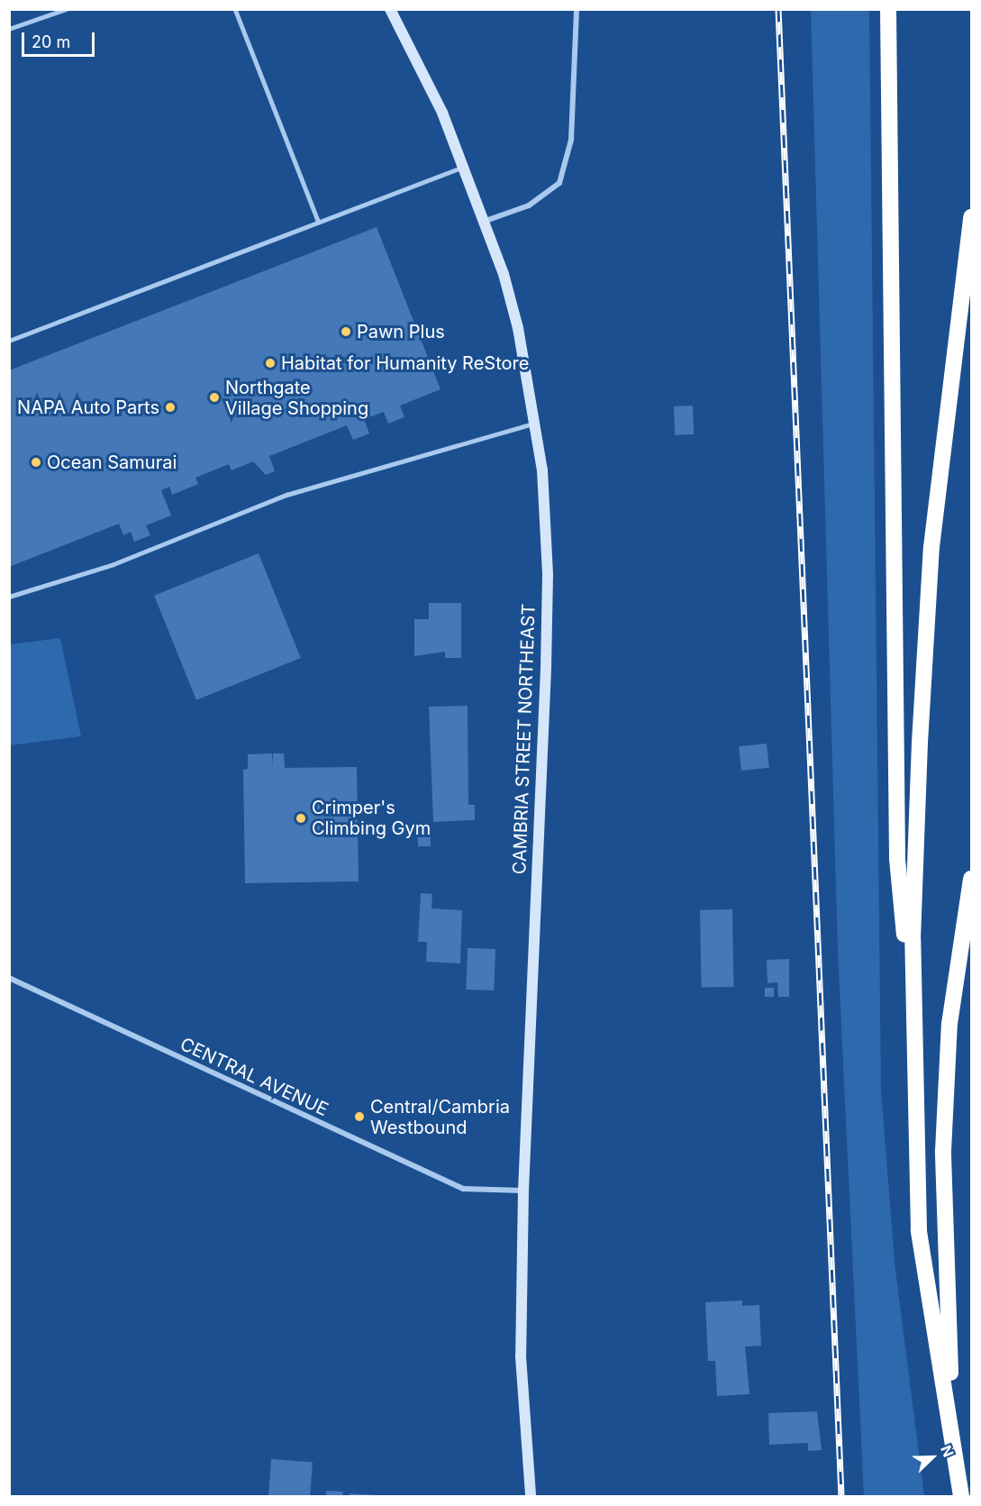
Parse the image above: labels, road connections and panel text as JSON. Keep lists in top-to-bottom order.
{
  "streets": {
    "main road": ["CAMBRIA STREET NORTHEAST"],
    "street": ["CENTRAL AVENUE"]
  },
  "crossings": [
    ["CAMBRIA STREET NORTHEAST", "CENTRAL AVENUE"]
  ],
  "places": [
    "Pawn Plus",
    "Habitat for Humanity ReStore",
    "Northgate Village Shopping",
    "NAPA Auto Parts",
    "Ocean Samurai",
    "Crimper's Climbing Gym",
    "Central/Cambria Westbound"
  ],
  "scale_bar": "20 m",
  "north": "top right"
}
